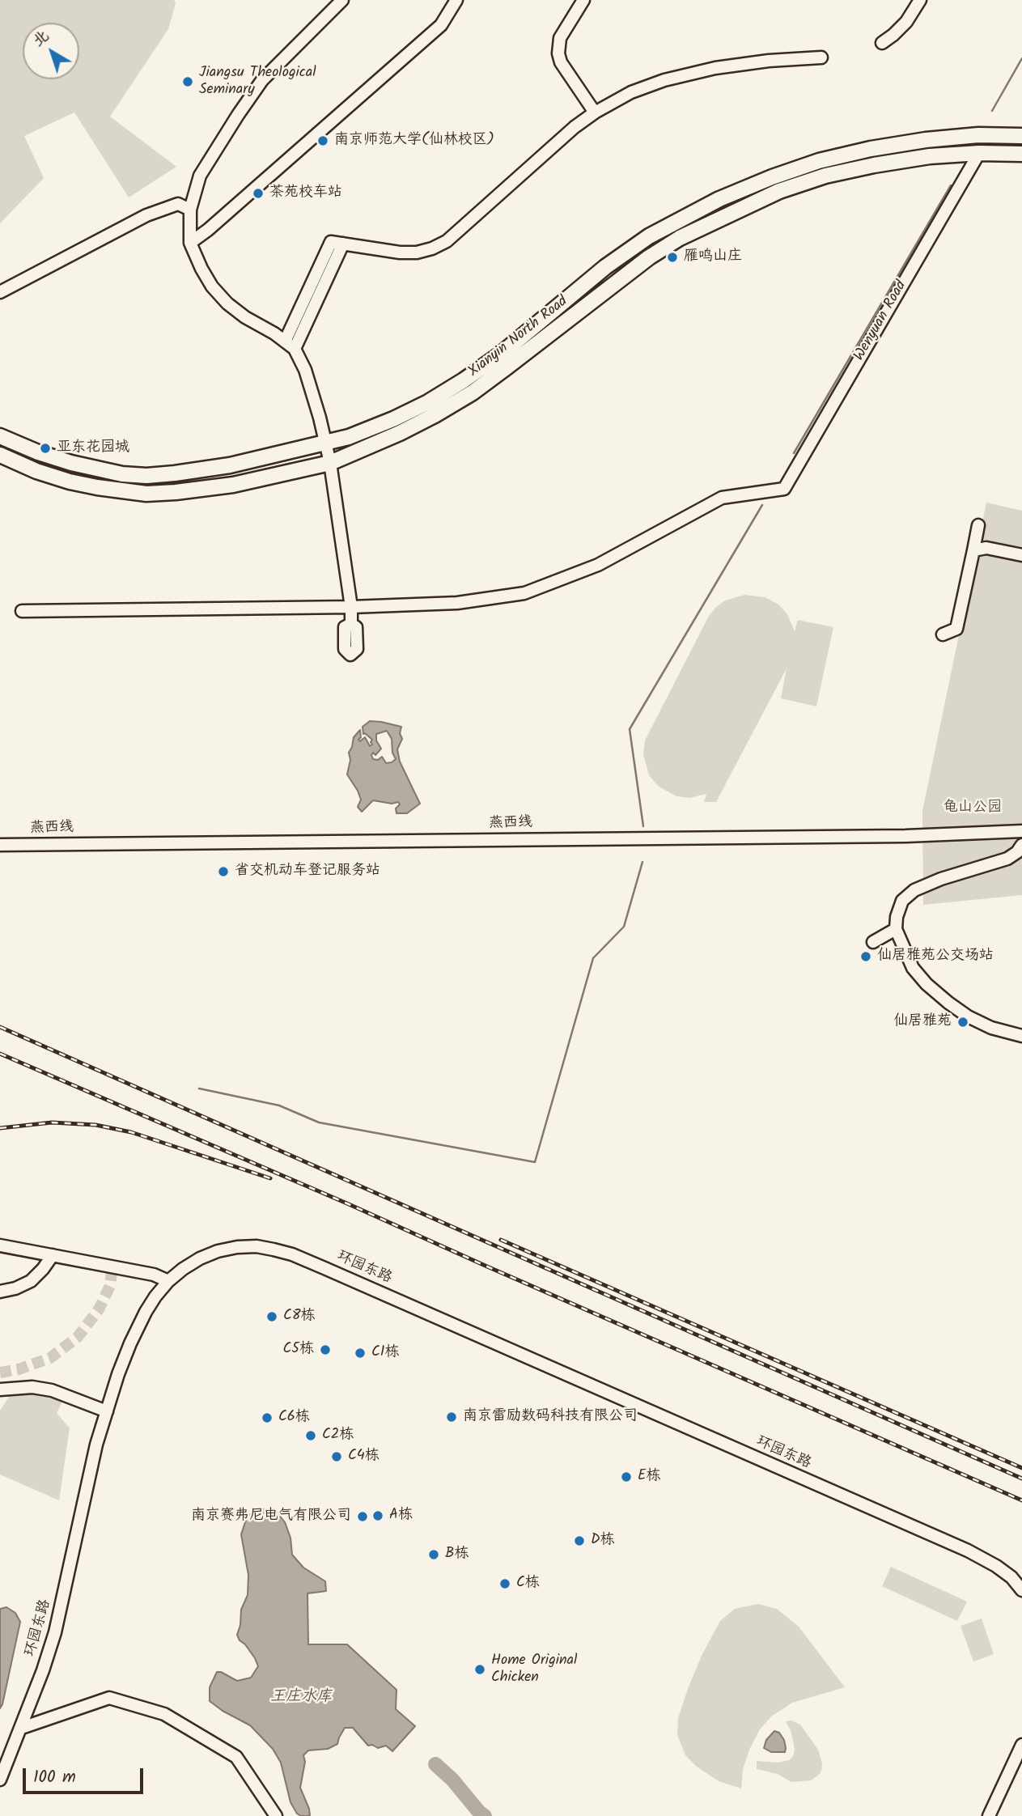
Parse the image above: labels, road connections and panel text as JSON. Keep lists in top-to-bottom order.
{
  "streets": {
    "main road": ["Xianyin North Road"],
    "street": ["Wenyuan Road", "燕西线", "环园东路"]
  },
  "crossings": [
    ["Wenyuan Road", "Xianyin North Road"]
  ],
  "water": ["王庄水库"],
  "parks": ["龟山公园"],
  "places": [
    "Jiangsu Theological Seminary",
    "南京师范大学(仙林校区)",
    "茶苑校车站",
    "雁鸣山庄",
    "亚东花园城",
    "省交机动车登记服务站",
    "仙居雅苑公交场站",
    "仙居雅苑",
    "C8栋",
    "C5栋",
    "C1栋",
    "南京雷励数码科技有限公司",
    "C6栋",
    "C2栋",
    "C4栋",
    "E栋",
    "A栋",
    "南京赛弗尼电气有限公司",
    "D栋",
    "B栋",
    "C栋",
    "Home Original Chicken"
  ],
  "scale_bar": "100 m",
  "north": "top left"
}
